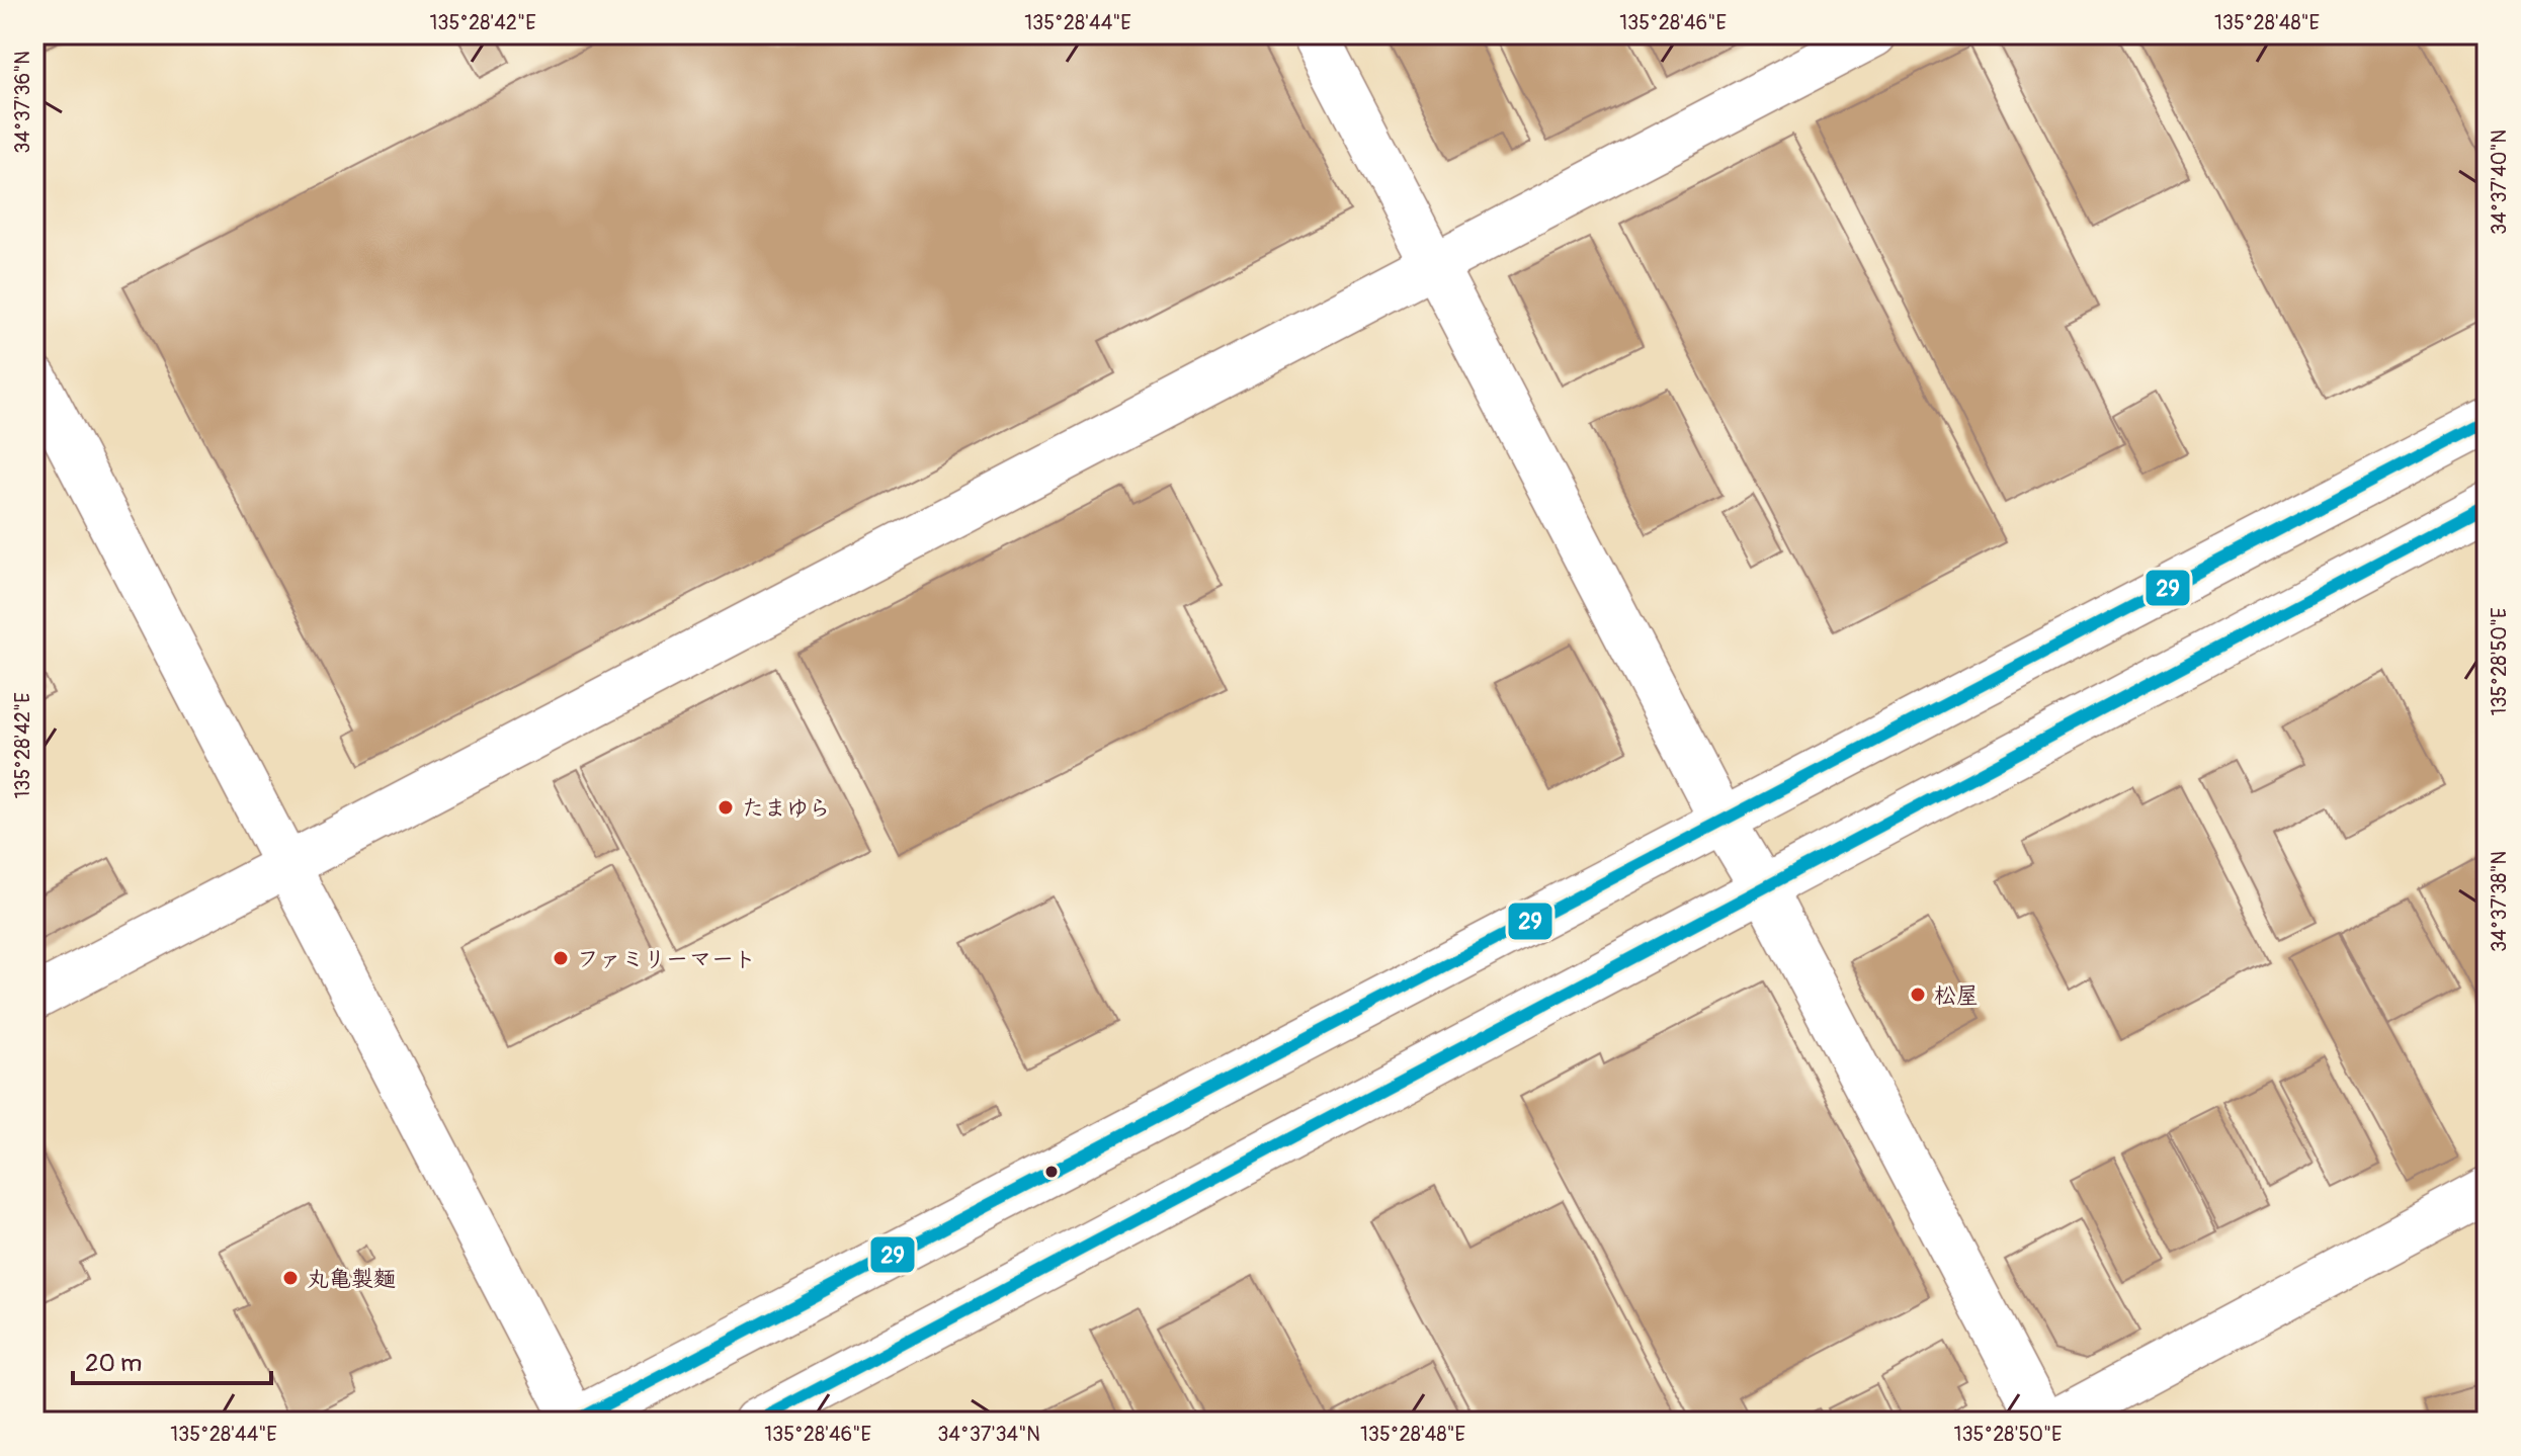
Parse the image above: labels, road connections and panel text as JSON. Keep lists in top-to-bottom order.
{
  "places": [
    "たまゆら",
    "ファミリーマート",
    "松屋",
    "丸亀製麵"
  ],
  "lines": ["transit line 29"],
  "scale_bar": "20 m",
  "coordinates": [
    "135°28'42\"E",
    "135°28'44\"E",
    "135°28'46\"E",
    "135°28'48\"E",
    "34°37'36\"N",
    "34°37'40\"N",
    "135°28'50\"E",
    "34°37'38\"N",
    "34°37'34\"N"
  ]
}
